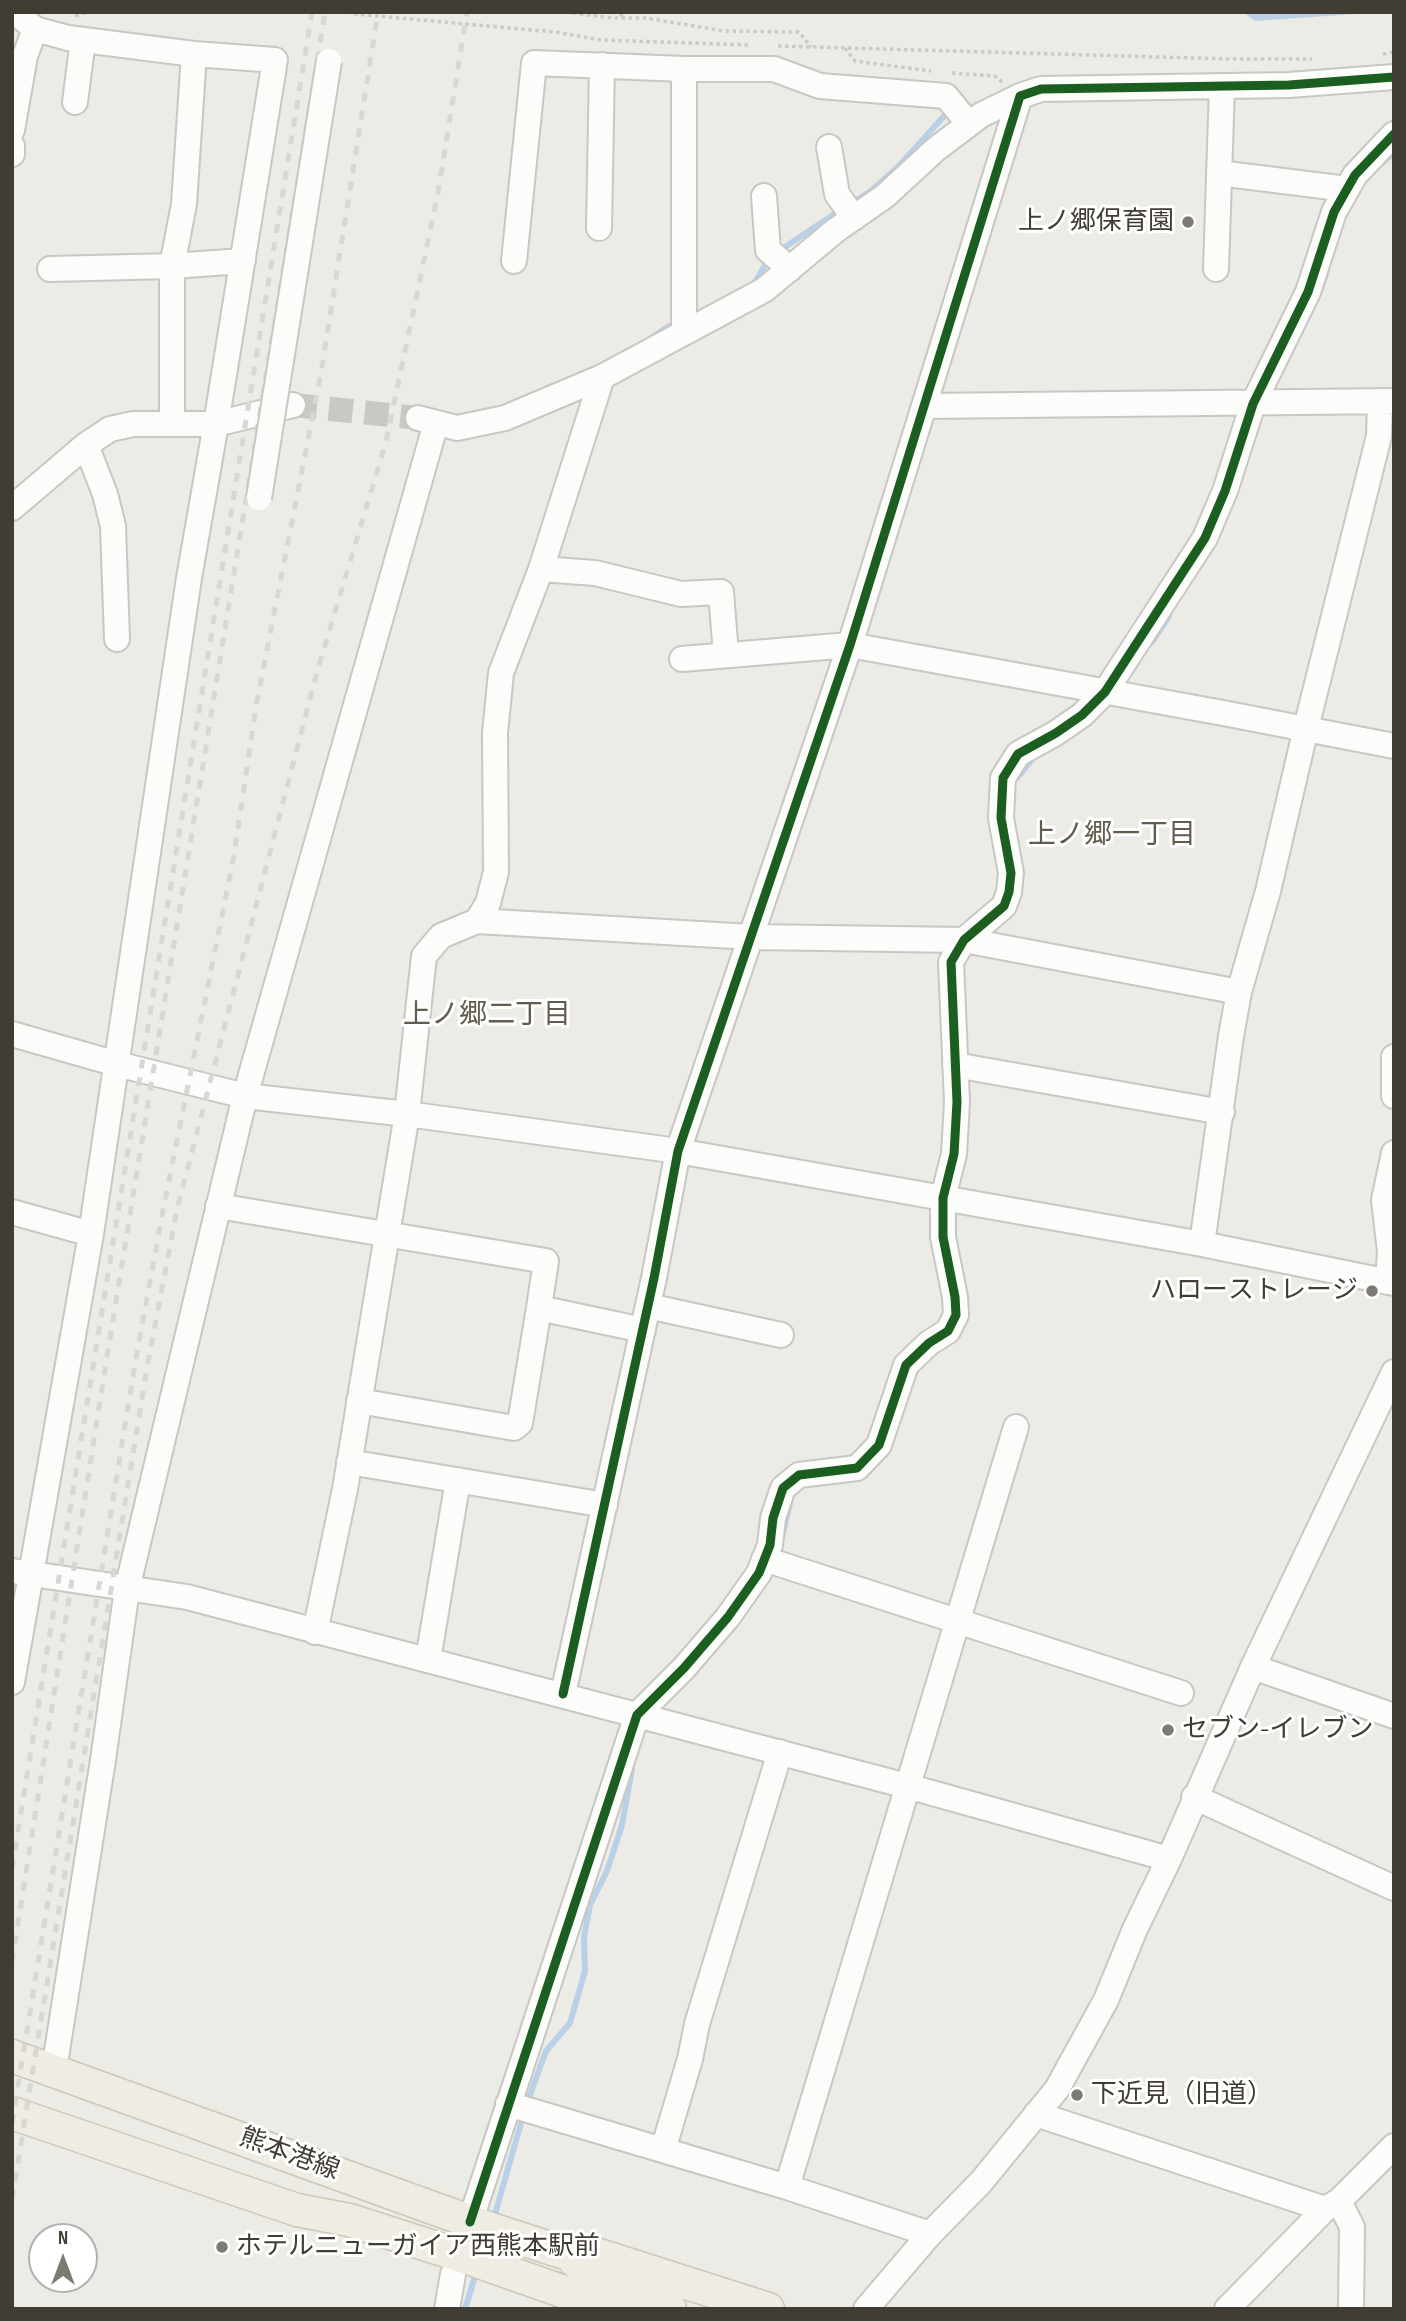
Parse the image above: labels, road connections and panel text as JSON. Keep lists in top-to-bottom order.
{
  "streets": {
    "main road": ["熊本港線"]
  },
  "districts": ["上ノ郷一丁目", "上ノ郷二丁目"],
  "places": [
    "上ノ郷保育園",
    "ハローストレージ",
    "セブン-イレブン",
    "下近見（旧道）",
    "ホテルニューガイア西熊本駅前"
  ],
  "north": "top"
}
